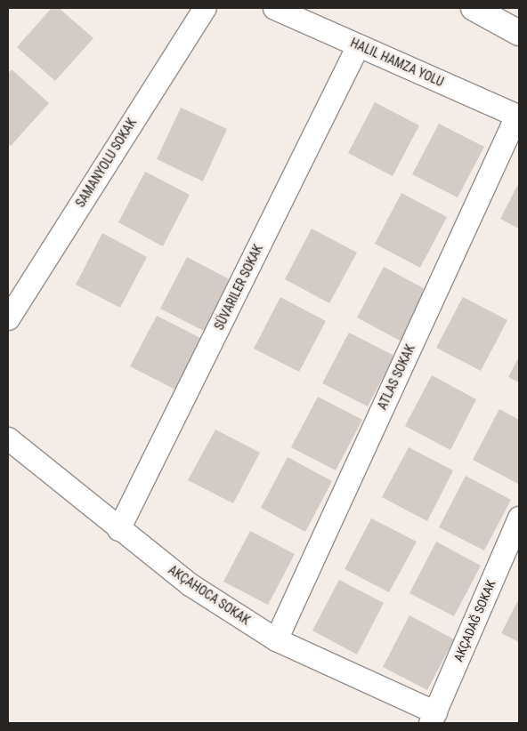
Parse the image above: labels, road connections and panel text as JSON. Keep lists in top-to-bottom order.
{
  "streets": {
    "street": [
      "HALIL HAMZA YOLU",
      "SAMANYOLU SOKAK",
      "SÜVARILER SOKAK",
      "ATLAS SOKAK",
      "AKÇAHOCA SOKAK",
      "AKÇADAĞ SOKAK"
    ]
  },
  "crossings": [
    ["HALIL HAMZA YOLU", "SÜVARILER SOKAK"],
    ["HALIL HAMZA YOLU", "ATLAS SOKAK"],
    ["SÜVARILER SOKAK", "AKÇAHOCA SOKAK"],
    ["ATLAS SOKAK", "AKÇAHOCA SOKAK"],
    ["AKÇAHOCA SOKAK", "AKÇADAĞ SOKAK"]
  ]
}
